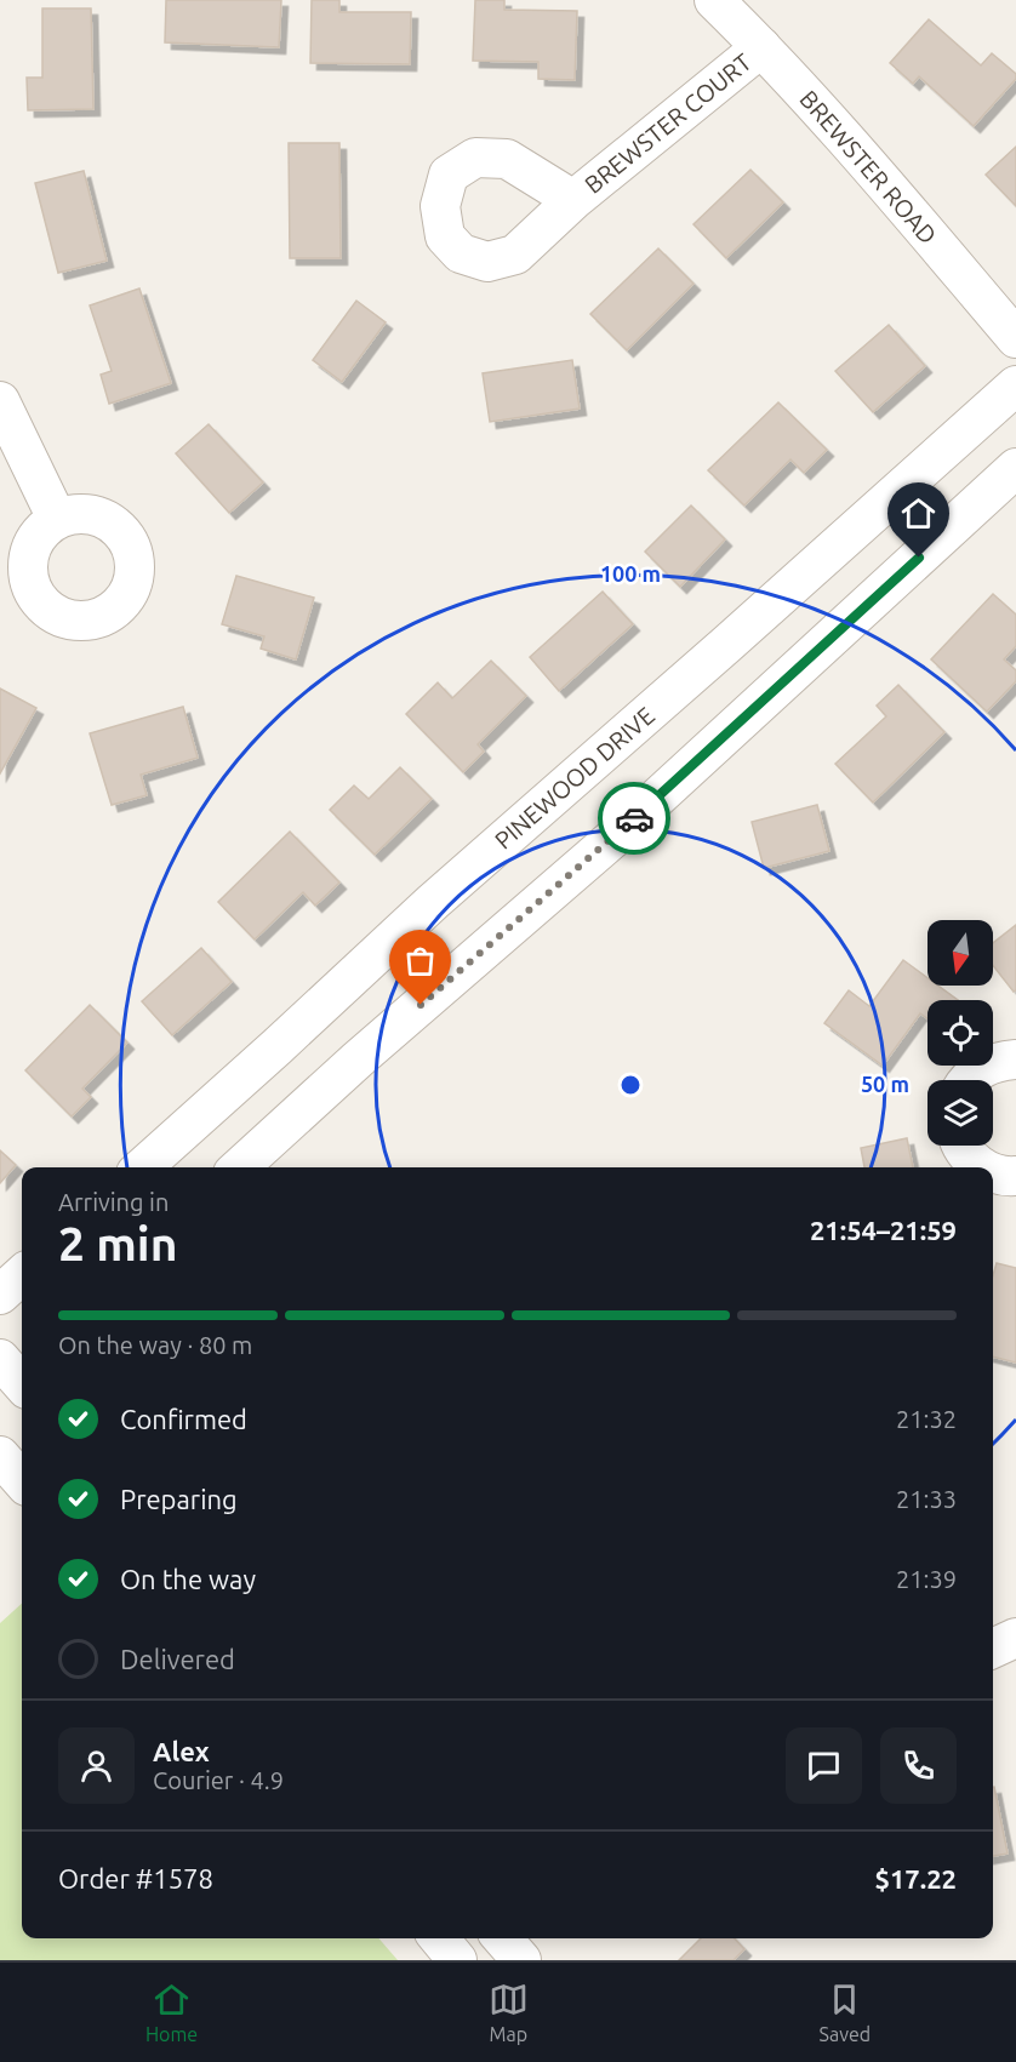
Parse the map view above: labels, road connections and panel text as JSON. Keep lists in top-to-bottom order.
{
  "streets": {
    "street": ["BREWSTER COURT", "BREWSTER ROAD", "PINEWOOD DRIVE"]
  },
  "crossings": [
    ["BREWSTER COURT", "BREWSTER ROAD"]
  ],
  "north": "bottom",
  "page": {
    "heading": ["2 min", "Arriving in", "21:54–21:59"],
    "panel": [
      "Alex",
      "Courier · 4.9",
      "Order #1578",
      "$17.22"
    ],
    "bar": "On the way · 80 m",
    "list": [
      ["Confirmed", "21:32"],
      ["Preparing", "21:33"],
      ["On the way", "21:39"],
      "Delivered"
    ],
    "tabs": ["Home", "Map", "Saved"]
  },
  "rings": ["100 m", "50 m"]
}
